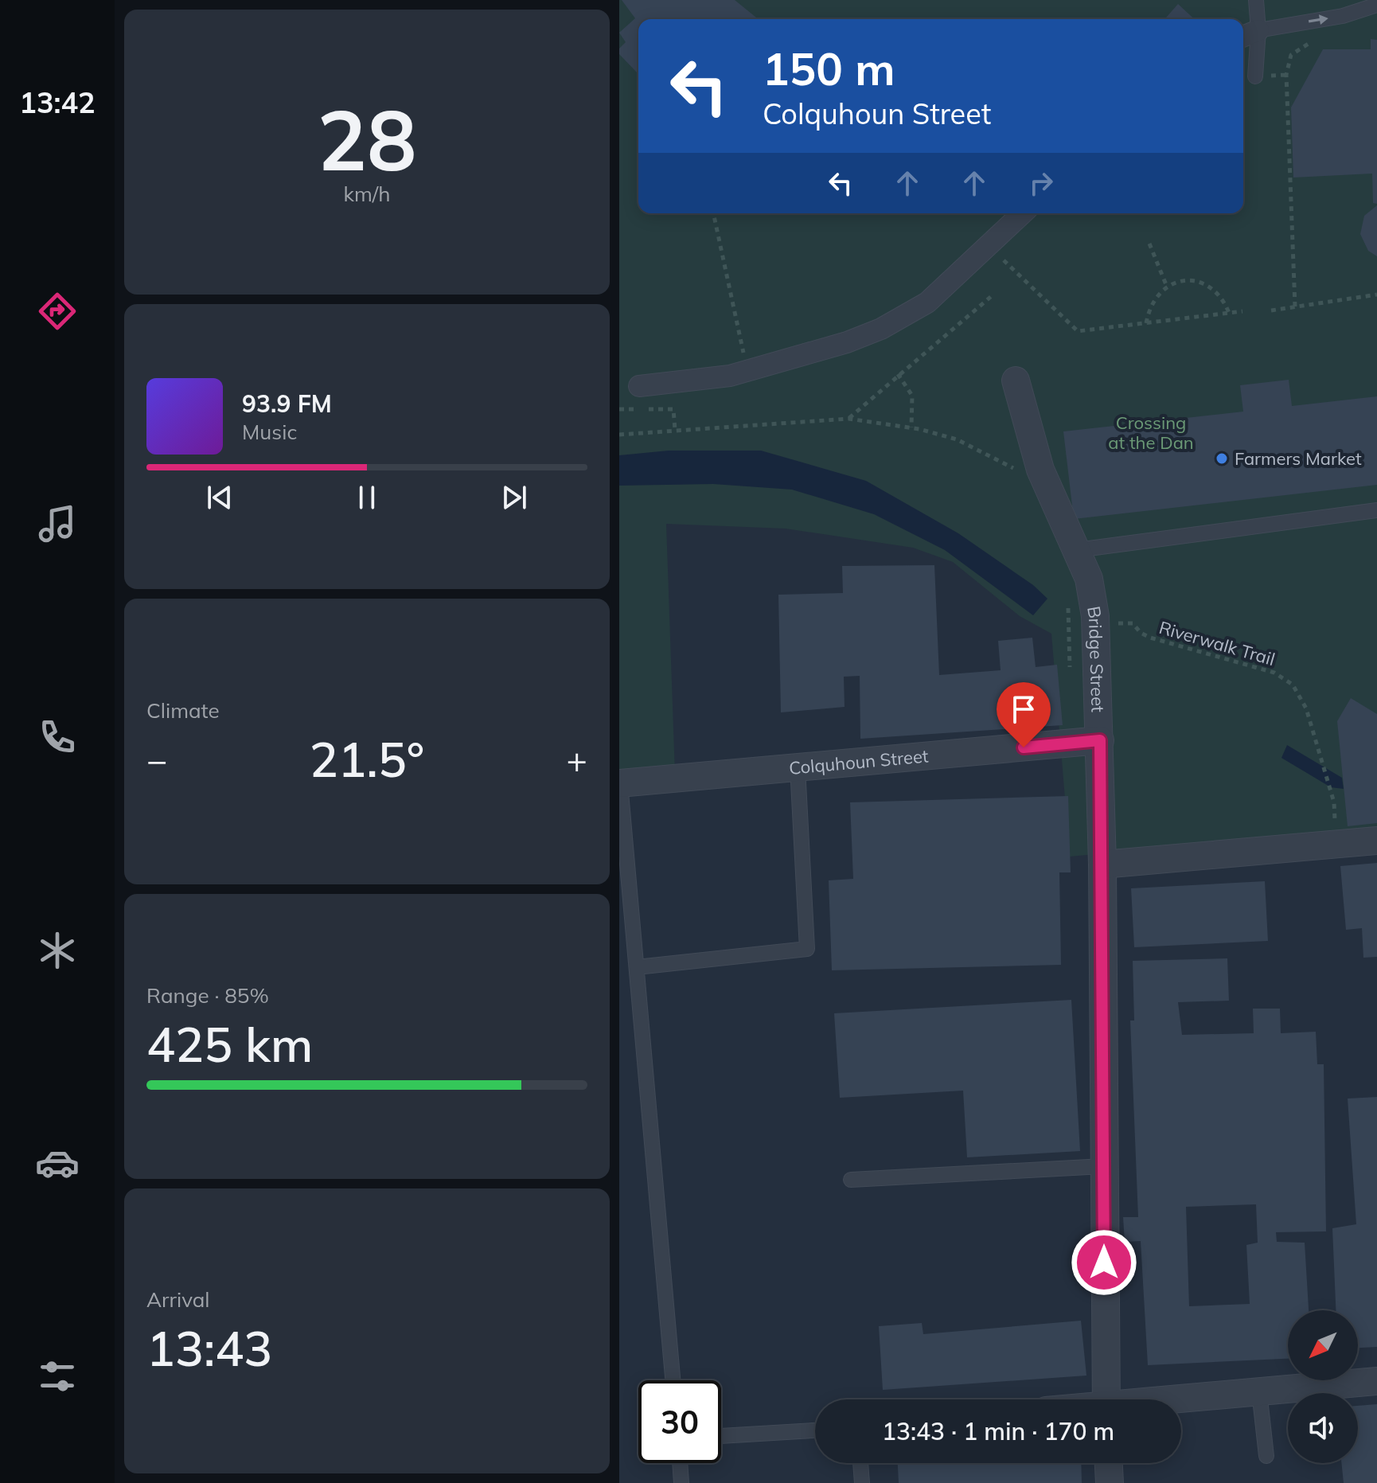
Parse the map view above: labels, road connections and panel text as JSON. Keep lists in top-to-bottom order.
{
  "streets": {
    "street": ["Bridge Street", "Colquhoun Street"],
    "path": ["Riverwalk Trail"]
  },
  "crossings": [
    ["Bridge Street", "Colquhoun Street"]
  ],
  "parks": ["Crossing at the Dan"],
  "places": ["Farmers Market"],
  "north": "bottom left",
  "page": {
    "tabs": "13:42",
    "tile": [
      ["28", "km/h"],
      "Climate",
      ["Range · 85%", "425 km"],
      ["Arrival", "13:43"]
    ],
    "turn": ["150 m", "Colquhoun Street"],
    "song": ["93.9 FM", "Music"],
    "heat": ["−", "21.5°", "+"],
    "limit": "30",
    "trip": "13:43 · 1 min · 170 m"
  }
}
